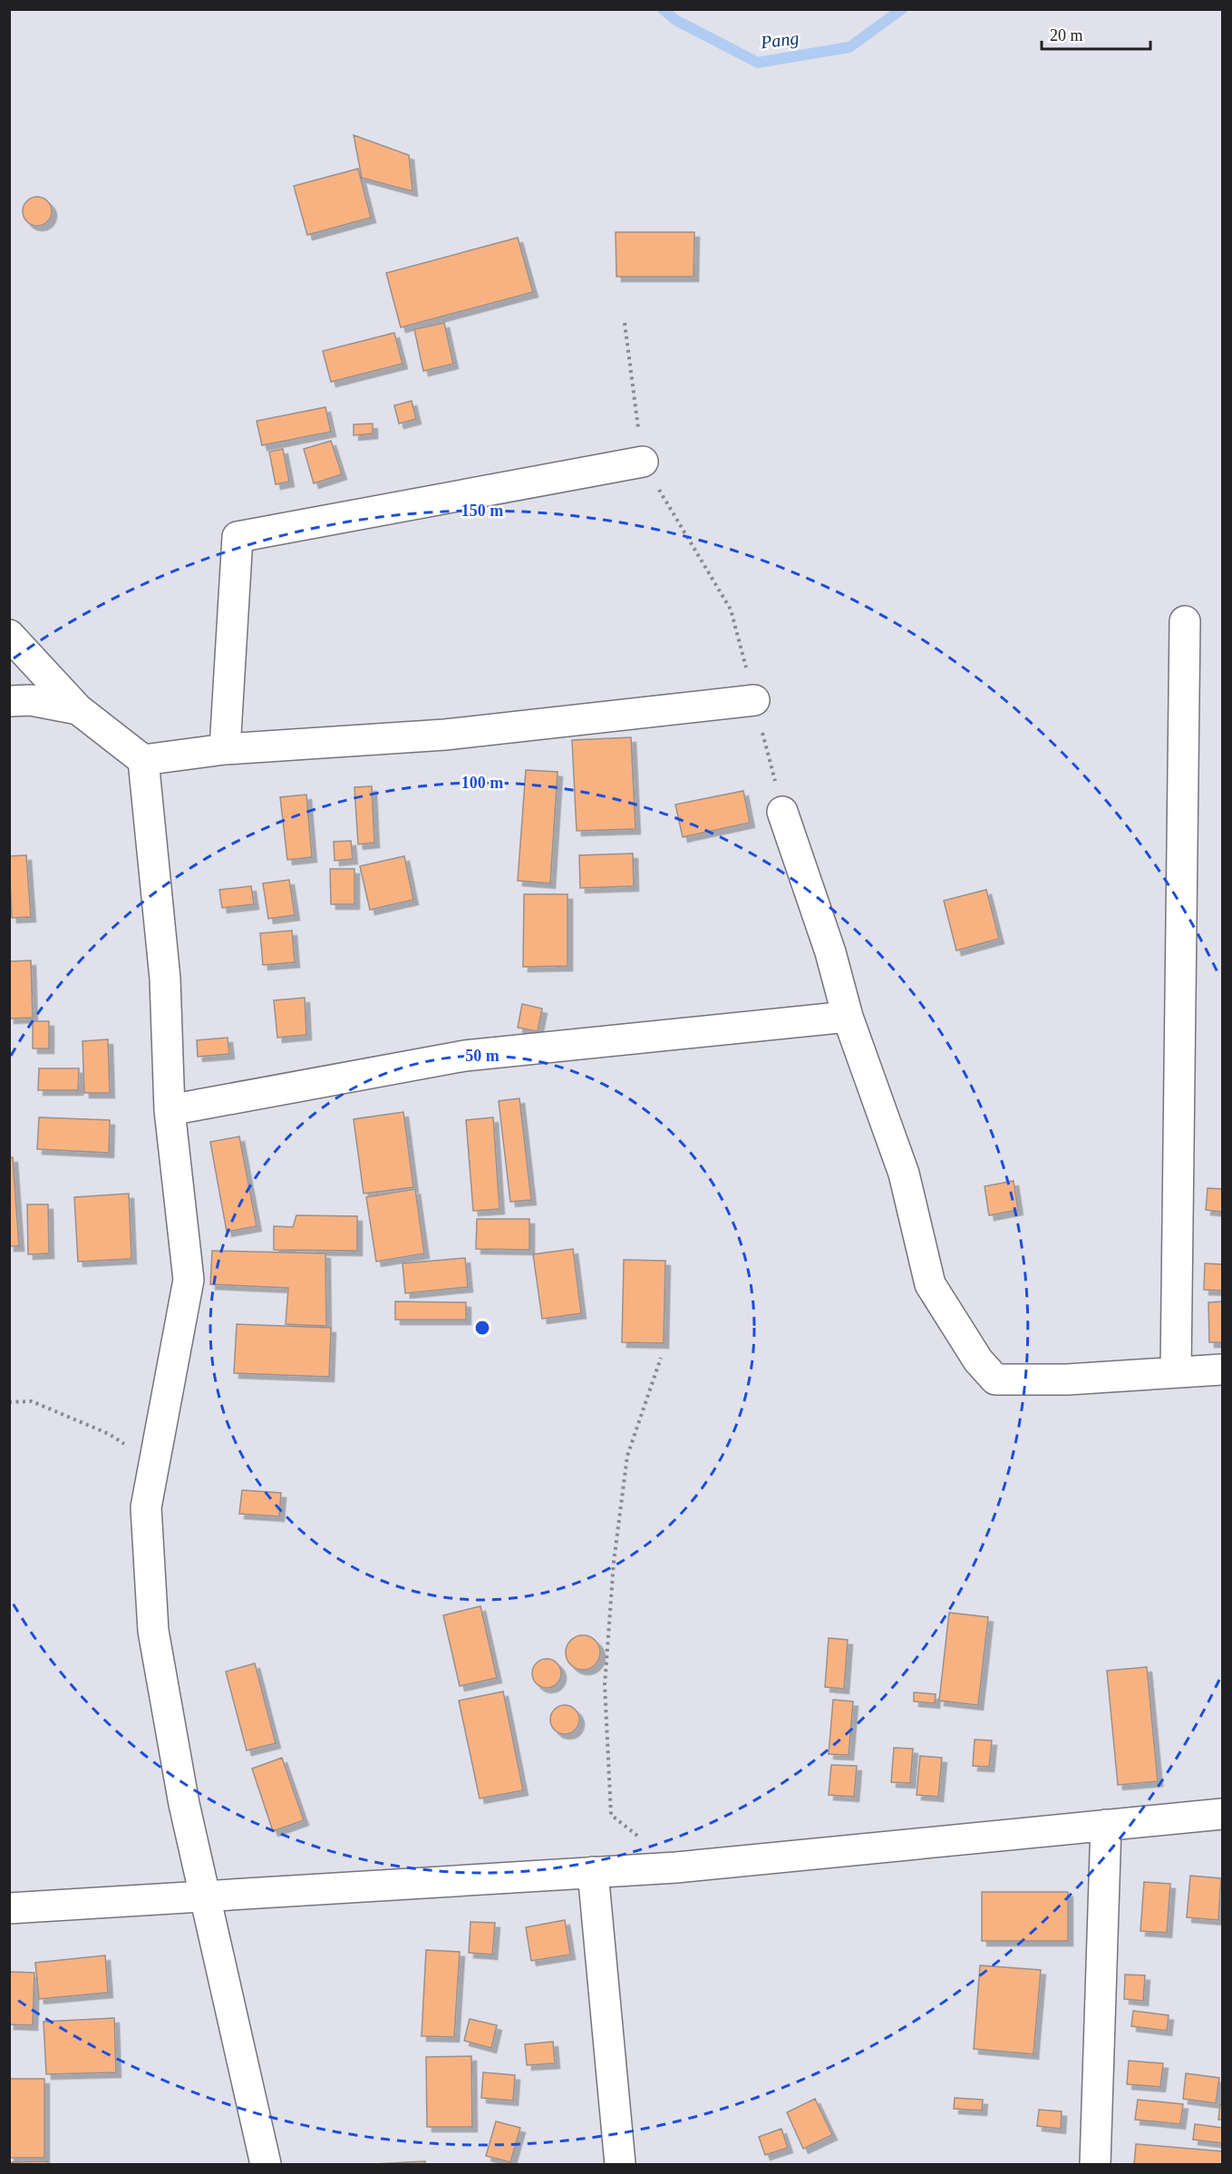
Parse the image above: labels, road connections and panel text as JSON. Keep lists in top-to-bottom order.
{
  "water": ["Pang"],
  "scale_bar": "20 m",
  "rings": ["150 m", "100 m", "50 m"]
}
